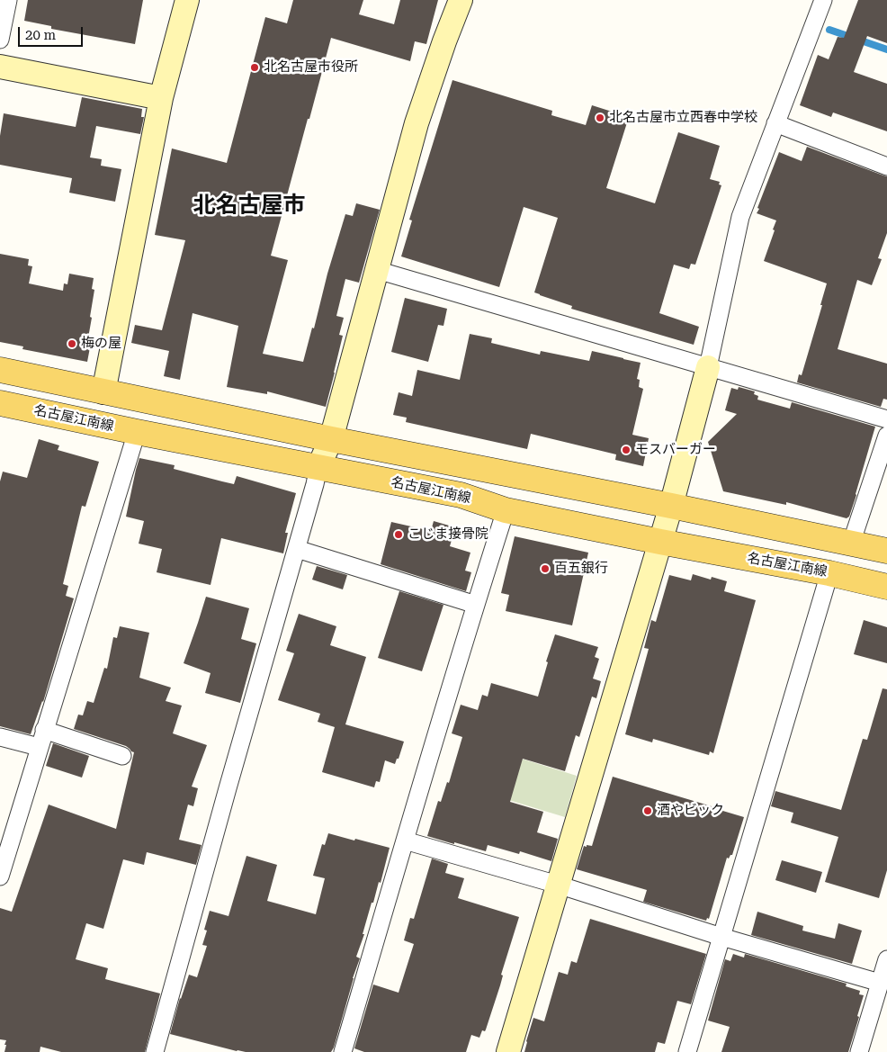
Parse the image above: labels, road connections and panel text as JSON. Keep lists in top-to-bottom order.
{
  "streets": {
    "main road": ["名古屋江南線"]
  },
  "districts": ["北名古屋市"],
  "places": [
    "北名古屋市役所",
    "北名古屋市立西春中学校",
    "梅の屋",
    "モスバーガー",
    "こじま接骨院",
    "百五銀行",
    "酒やビック"
  ],
  "scale_bar": "20 m"
}
